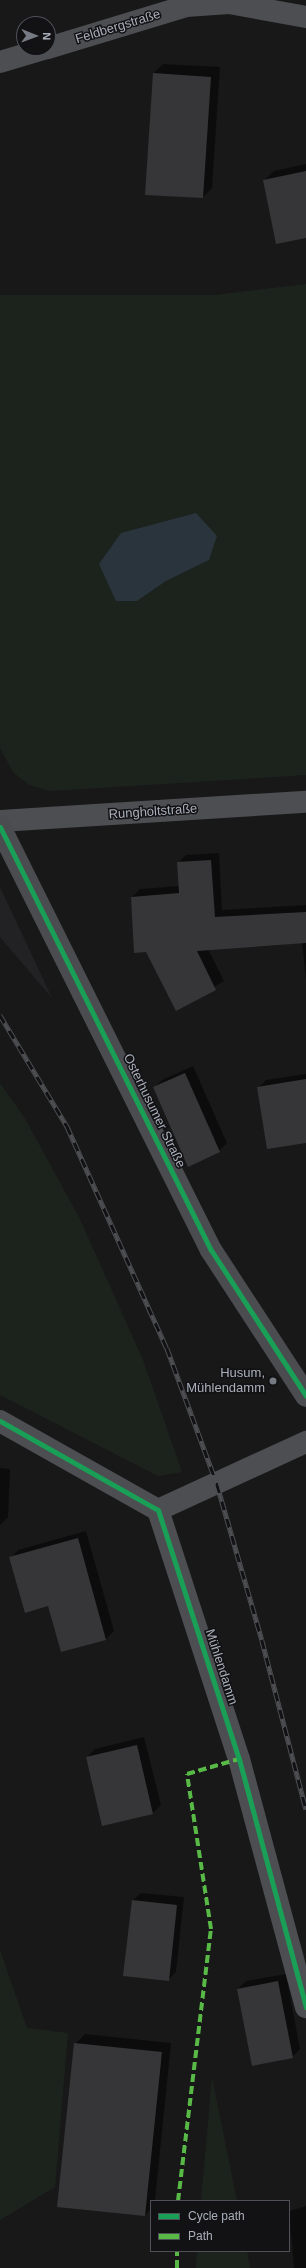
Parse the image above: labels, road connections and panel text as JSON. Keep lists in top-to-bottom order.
{
  "streets": {
    "street": [
      "Feldbergstraße",
      "Rungholtstraße",
      "Osterhusumer Straße",
      "Mühlendamm"
    ]
  },
  "places": ["Husum, Mühlendamm"],
  "legend": ["Cycle path", "Path"],
  "north": "right"
}
